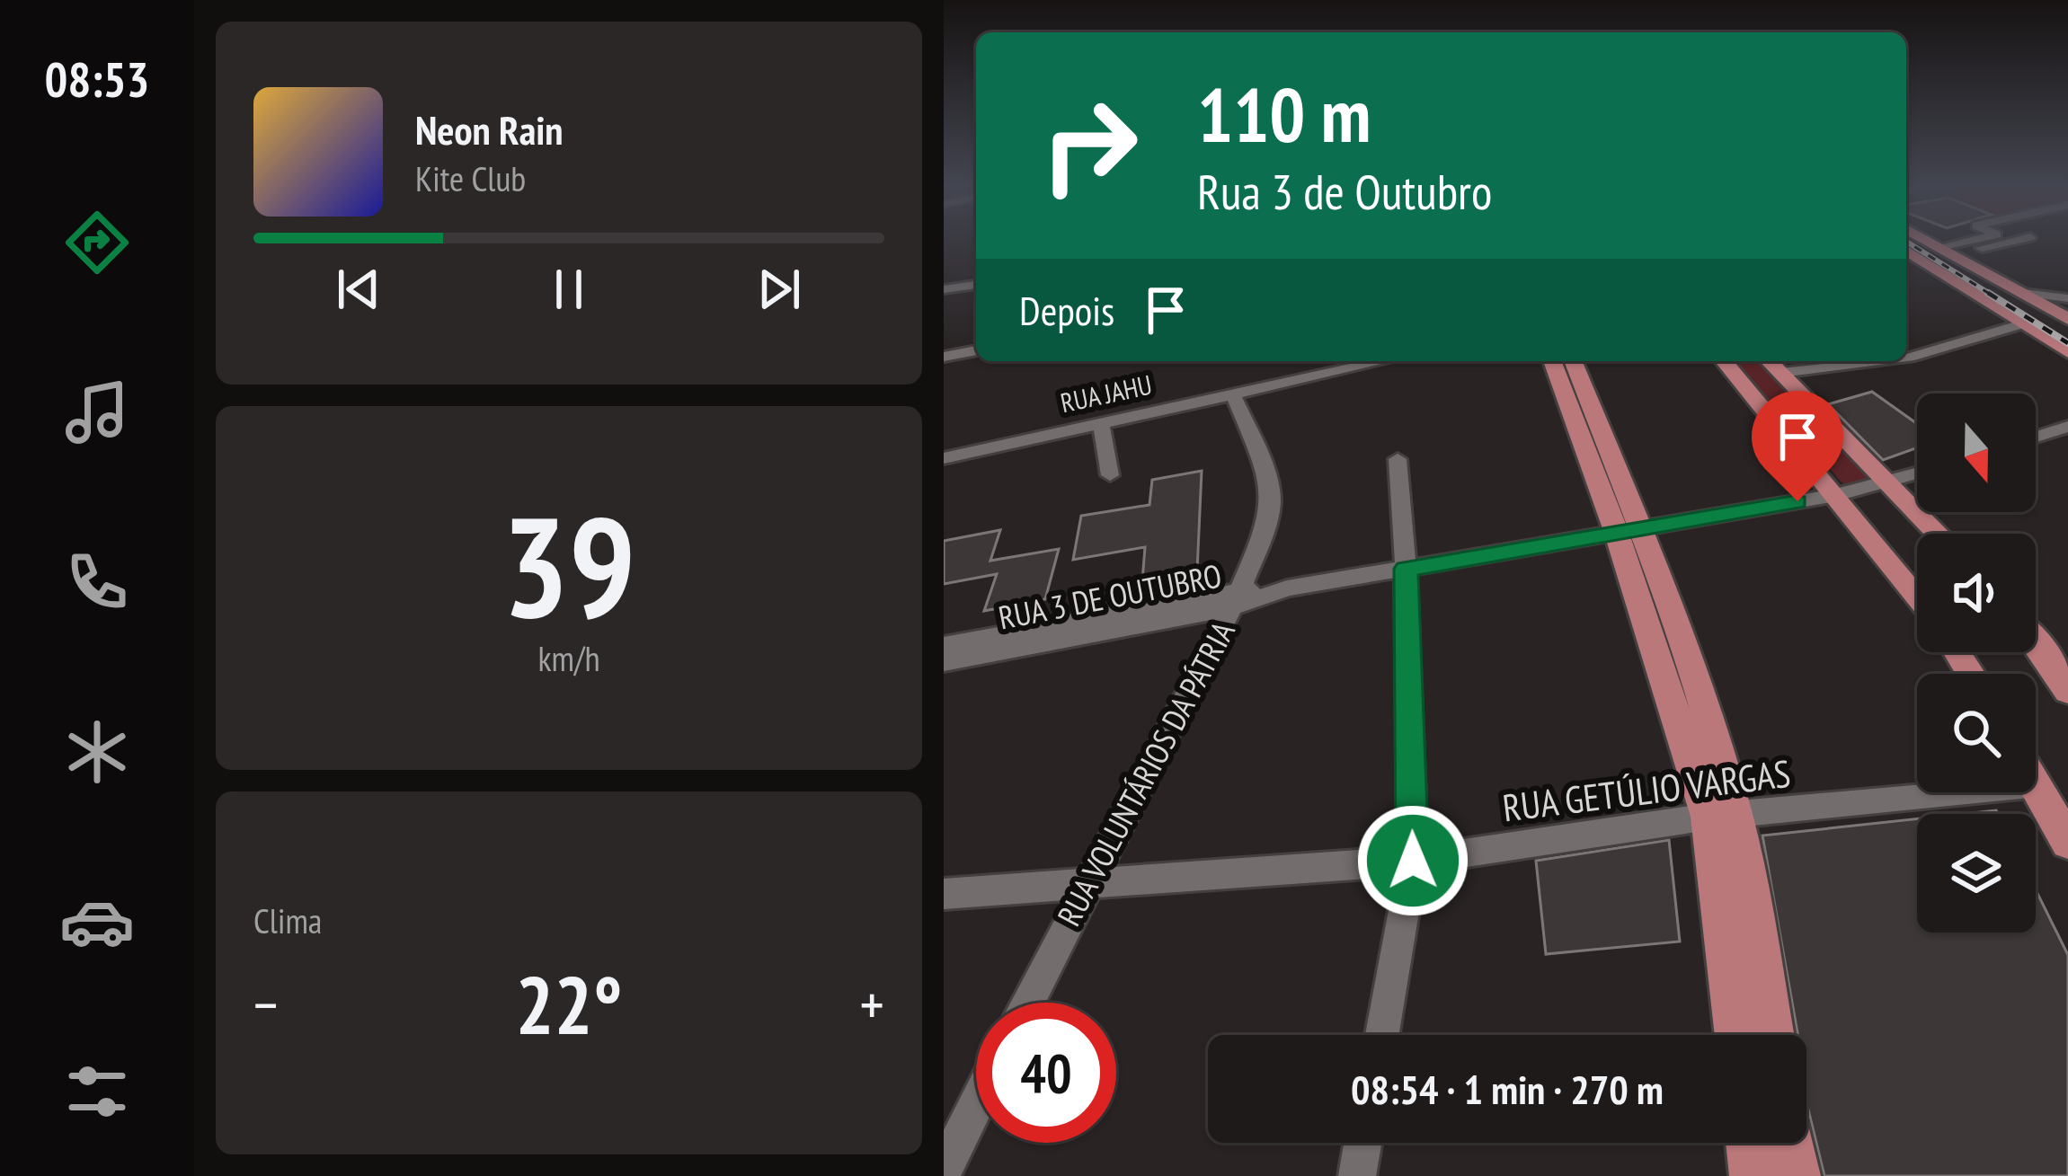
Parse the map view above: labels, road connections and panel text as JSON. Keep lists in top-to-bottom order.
{
  "streets": {
    "street": [
      "RUA JAHU",
      "RUA 3 DE OUTUBRO",
      "RUA VOLUNTÁRIOS DA PÁTRIA",
      "RUA GETÚLIO VARGAS"
    ]
  },
  "crossings": [
    ["RUA JAHU", "RUA VOLUNTÁRIOS DA PÁTRIA"],
    ["RUA 3 DE OUTUBRO", "RUA VOLUNTÁRIOS DA PÁTRIA"],
    ["RUA VOLUNTÁRIOS DA PÁTRIA", "RUA GETÚLIO VARGAS"]
  ],
  "north": "bottom",
  "page": {
    "tabs": "08:53",
    "turn": ["110 m", "Rua 3 de Outubro"],
    "song": ["Neon Rain", "Kite Club"],
    "then": "Depois",
    "tile": [
      ["39", "km/h"],
      "Clima"
    ],
    "heat": ["−", "22°", "+"],
    "limit": "40",
    "trip": "08:54 · 1 min · 270 m"
  }
}
